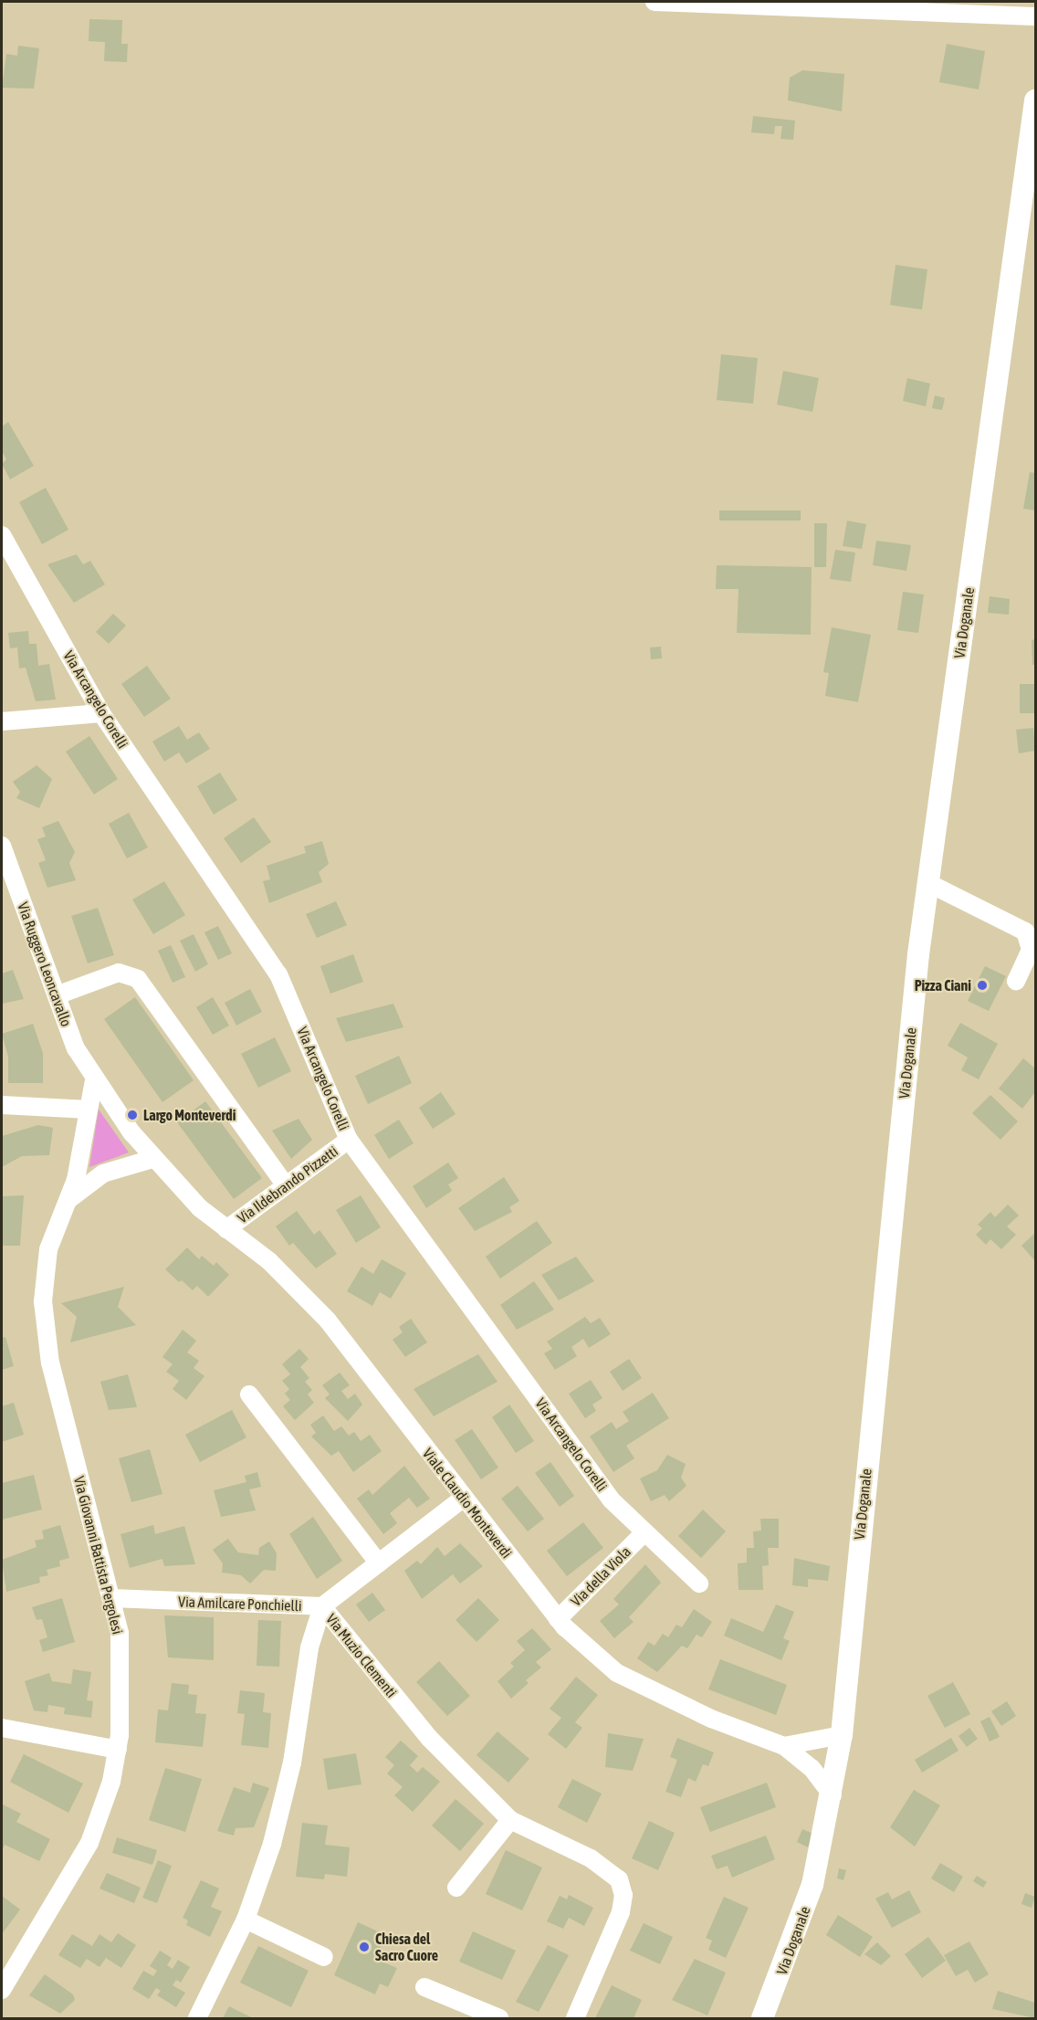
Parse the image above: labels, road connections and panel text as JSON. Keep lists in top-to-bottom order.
{
  "streets": {
    "main road": ["Via Doganale"],
    "street": [
      "Via Arcangelo Corelli",
      "Via Ruggero Leoncavallo",
      "Via Ildebrando Pizzetti",
      "Viale Claudio Monteverdi",
      "Via Giovanni Battista Pergolesi",
      "Via della Viola",
      "Via Amilcare Ponchielli",
      "Via Muzio Clementi"
    ]
  },
  "crossings": [
    ["Via Arcangelo Corelli", "Via Ildebrando Pizzetti"],
    ["Via Arcangelo Corelli", "Via della Viola"],
    ["Via Ruggero Leoncavallo", "Viale Claudio Monteverdi"],
    ["Via Ruggero Leoncavallo", "Via Giovanni Battista Pergolesi"],
    ["Via Ildebrando Pizzetti", "Viale Claudio Monteverdi"],
    ["Viale Claudio Monteverdi", "Via della Viola"],
    ["Viale Claudio Monteverdi", "Via Amilcare Ponchielli"],
    ["Via Giovanni Battista Pergolesi", "Via Amilcare Ponchielli"],
    ["Via Amilcare Ponchielli", "Via Muzio Clementi"]
  ],
  "places": ["Pizza Ciani", "Largo Monteverdi", "Chiesa del Sacro Cuore"]
}
